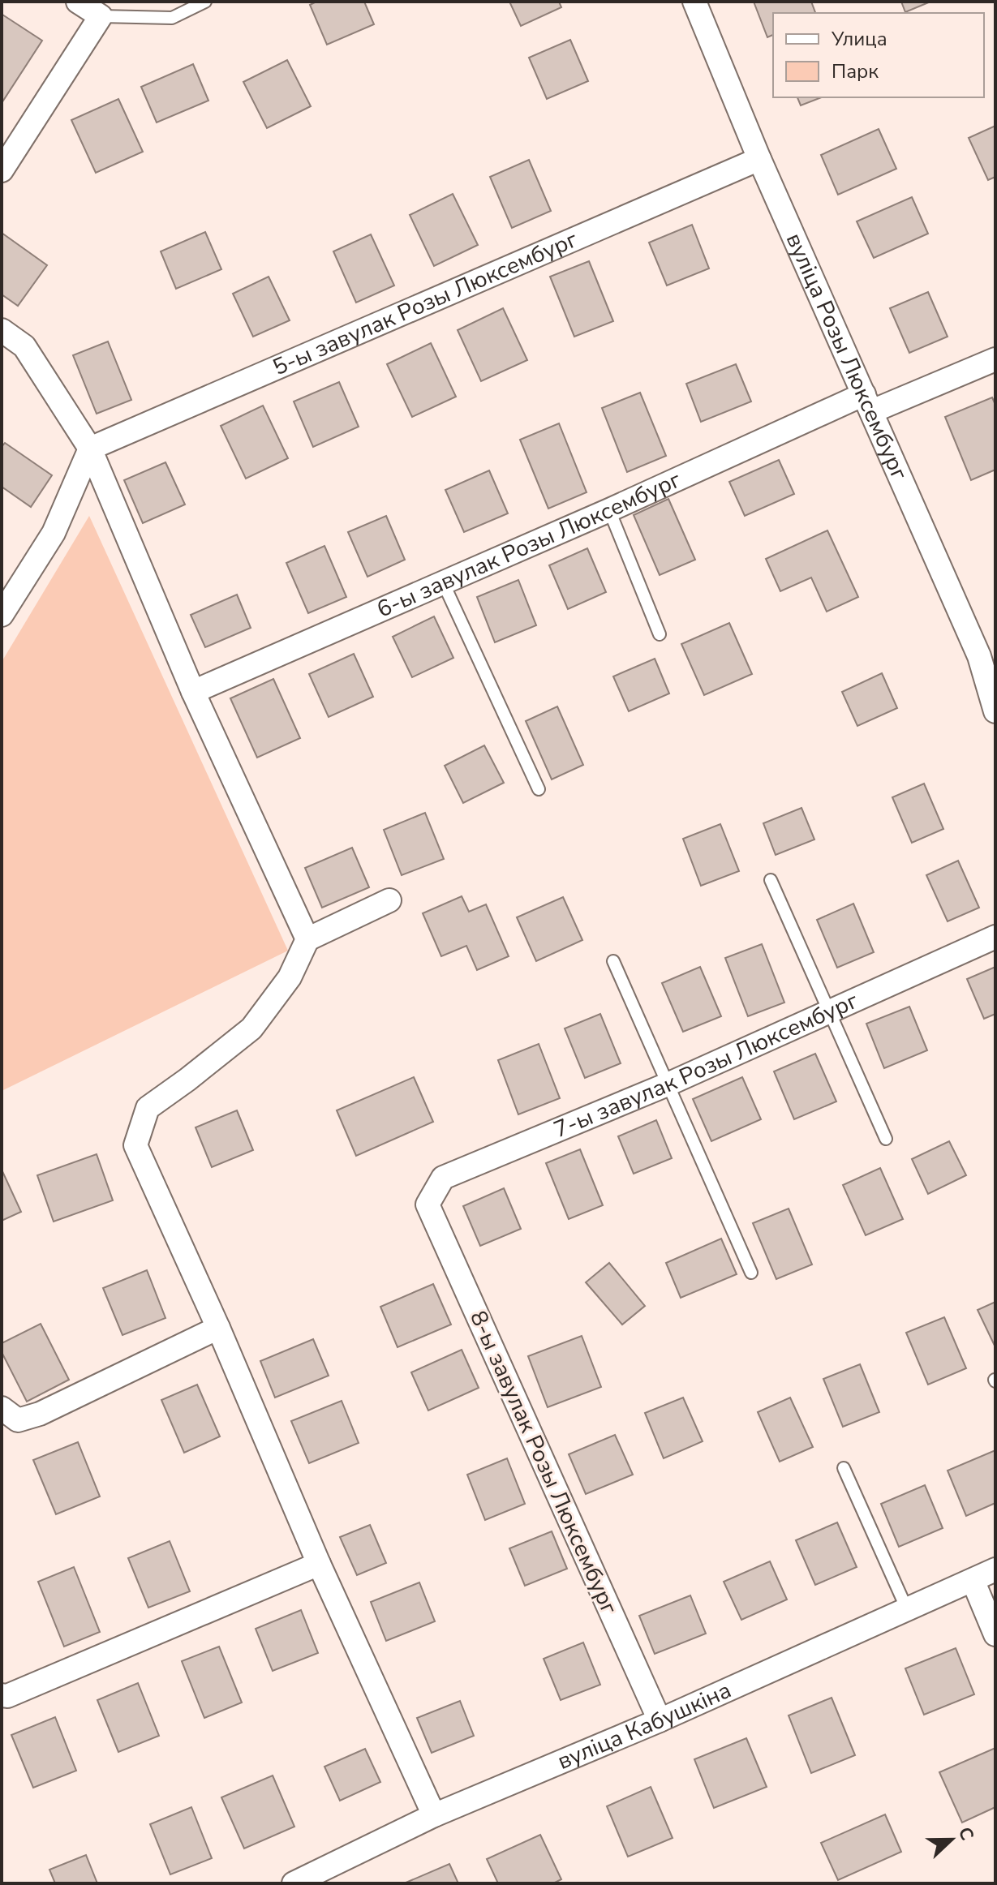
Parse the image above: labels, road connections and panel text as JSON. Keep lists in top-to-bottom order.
{
  "streets": {
    "street": [
      "5-ы завулак Розы Люксембург",
      "вуліца Розы Люксембург",
      "6-ы завулак Розы Люксембург",
      "7-ы завулак Розы Люксембург",
      "8-ы завулак Розы Люксембург",
      "вуліца Кабушкіна"
    ]
  },
  "crossings": [
    ["5-ы завулак Розы Люксембург", "вуліца Розы Люксембург"],
    ["вуліца Розы Люксембург", "6-ы завулак Розы Люксембург"],
    ["7-ы завулак Розы Люксембург", "8-ы завулак Розы Люксембург"],
    ["8-ы завулак Розы Люксембург", "вуліца Кабушкіна"]
  ],
  "legend": ["Улица", "Парк"],
  "north": "right"
}
